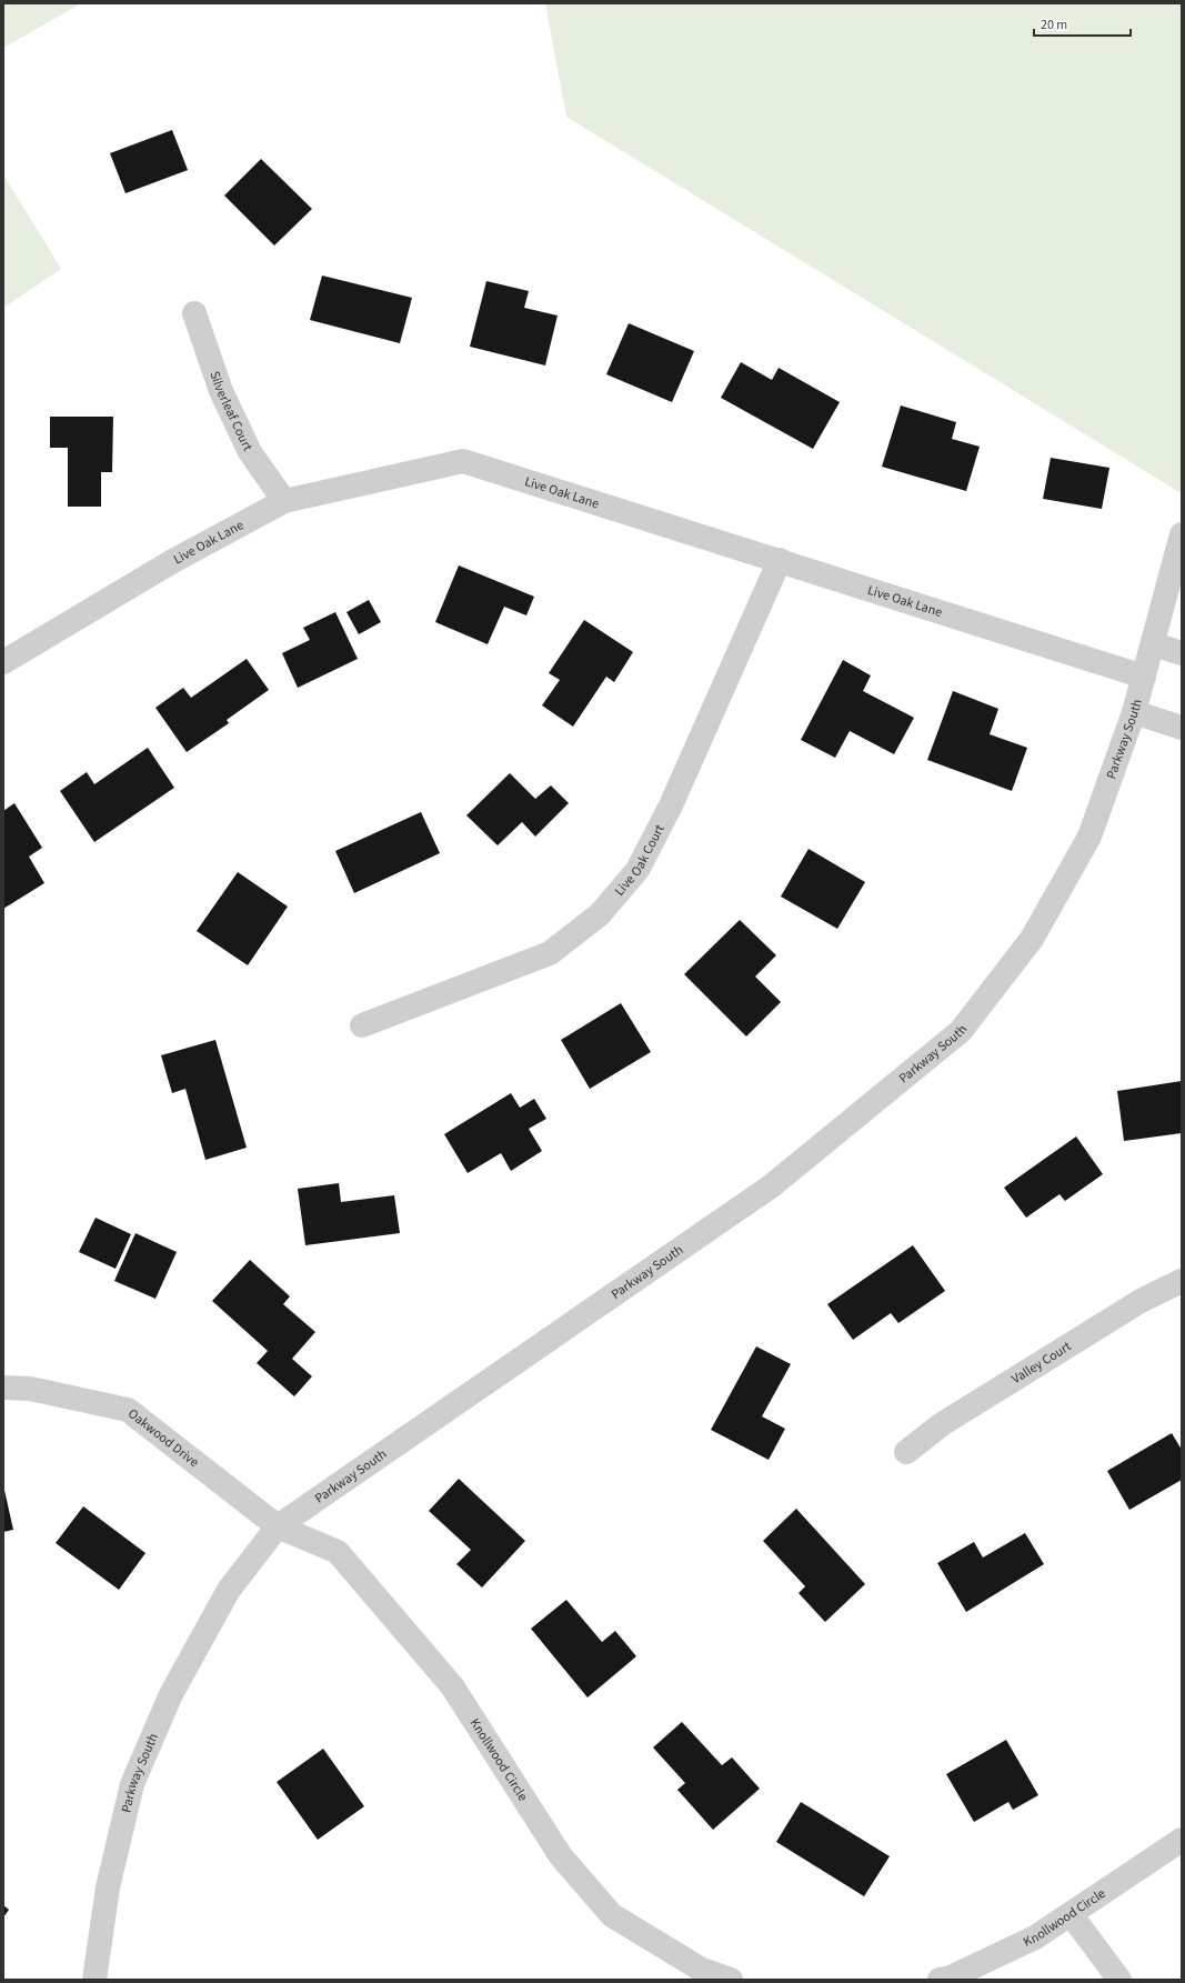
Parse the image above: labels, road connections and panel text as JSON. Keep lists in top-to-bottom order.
{
  "streets": {
    "street": [
      "Silverleaf Court",
      "Live Oak Lane",
      "Parkway South",
      "Live Oak Court",
      "Valley Court",
      "Oakwood Drive",
      "Knollwood Circle"
    ]
  },
  "crossings": [
    ["Silverleaf Court", "Live Oak Lane"],
    ["Live Oak Lane", "Parkway South"],
    ["Live Oak Lane", "Live Oak Court"],
    ["Parkway South", "Oakwood Drive"],
    ["Parkway South", "Knollwood Circle"],
    ["Oakwood Drive", "Knollwood Circle"]
  ],
  "scale_bar": "20 m"
}
